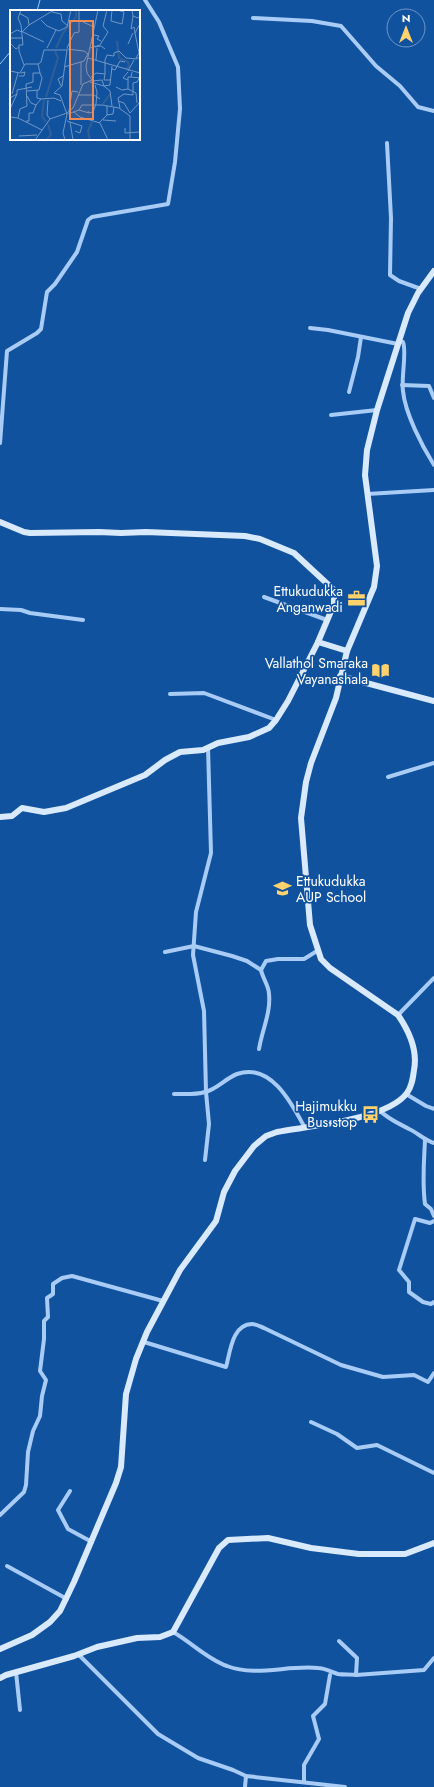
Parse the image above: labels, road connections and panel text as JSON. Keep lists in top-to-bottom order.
{
  "places": {
    "office": ["Ettukudukka Anganwadi"],
    "library": ["Vallathol Smaraka Vayanashala"],
    "school or university": ["Ettukudukka AUP School"],
    "bus stop": ["Hajimukku Bus stop"]
  },
  "north": "top"
}
